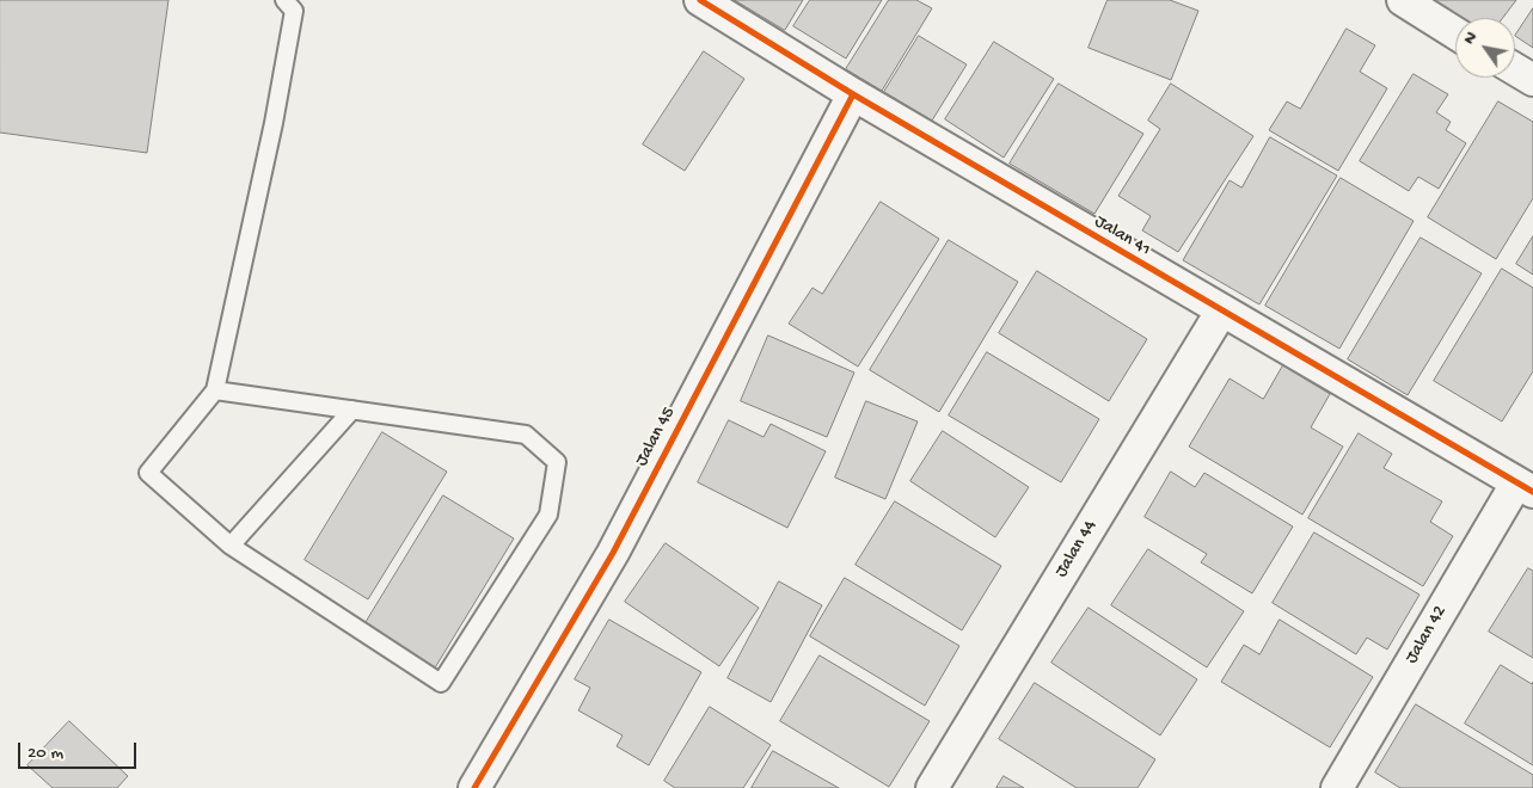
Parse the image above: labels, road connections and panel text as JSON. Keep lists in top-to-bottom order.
{
  "streets": {
    "street": [
      "Jalan 41",
      "Jalan 45",
      "Jalan 44",
      "Jalan 42"
    ]
  },
  "crossings": [
    ["Jalan 41", "Jalan 45"],
    ["Jalan 41", "Jalan 44"],
    ["Jalan 41", "Jalan 42"]
  ],
  "scale_bar": "20 m",
  "north": "top left"
}
